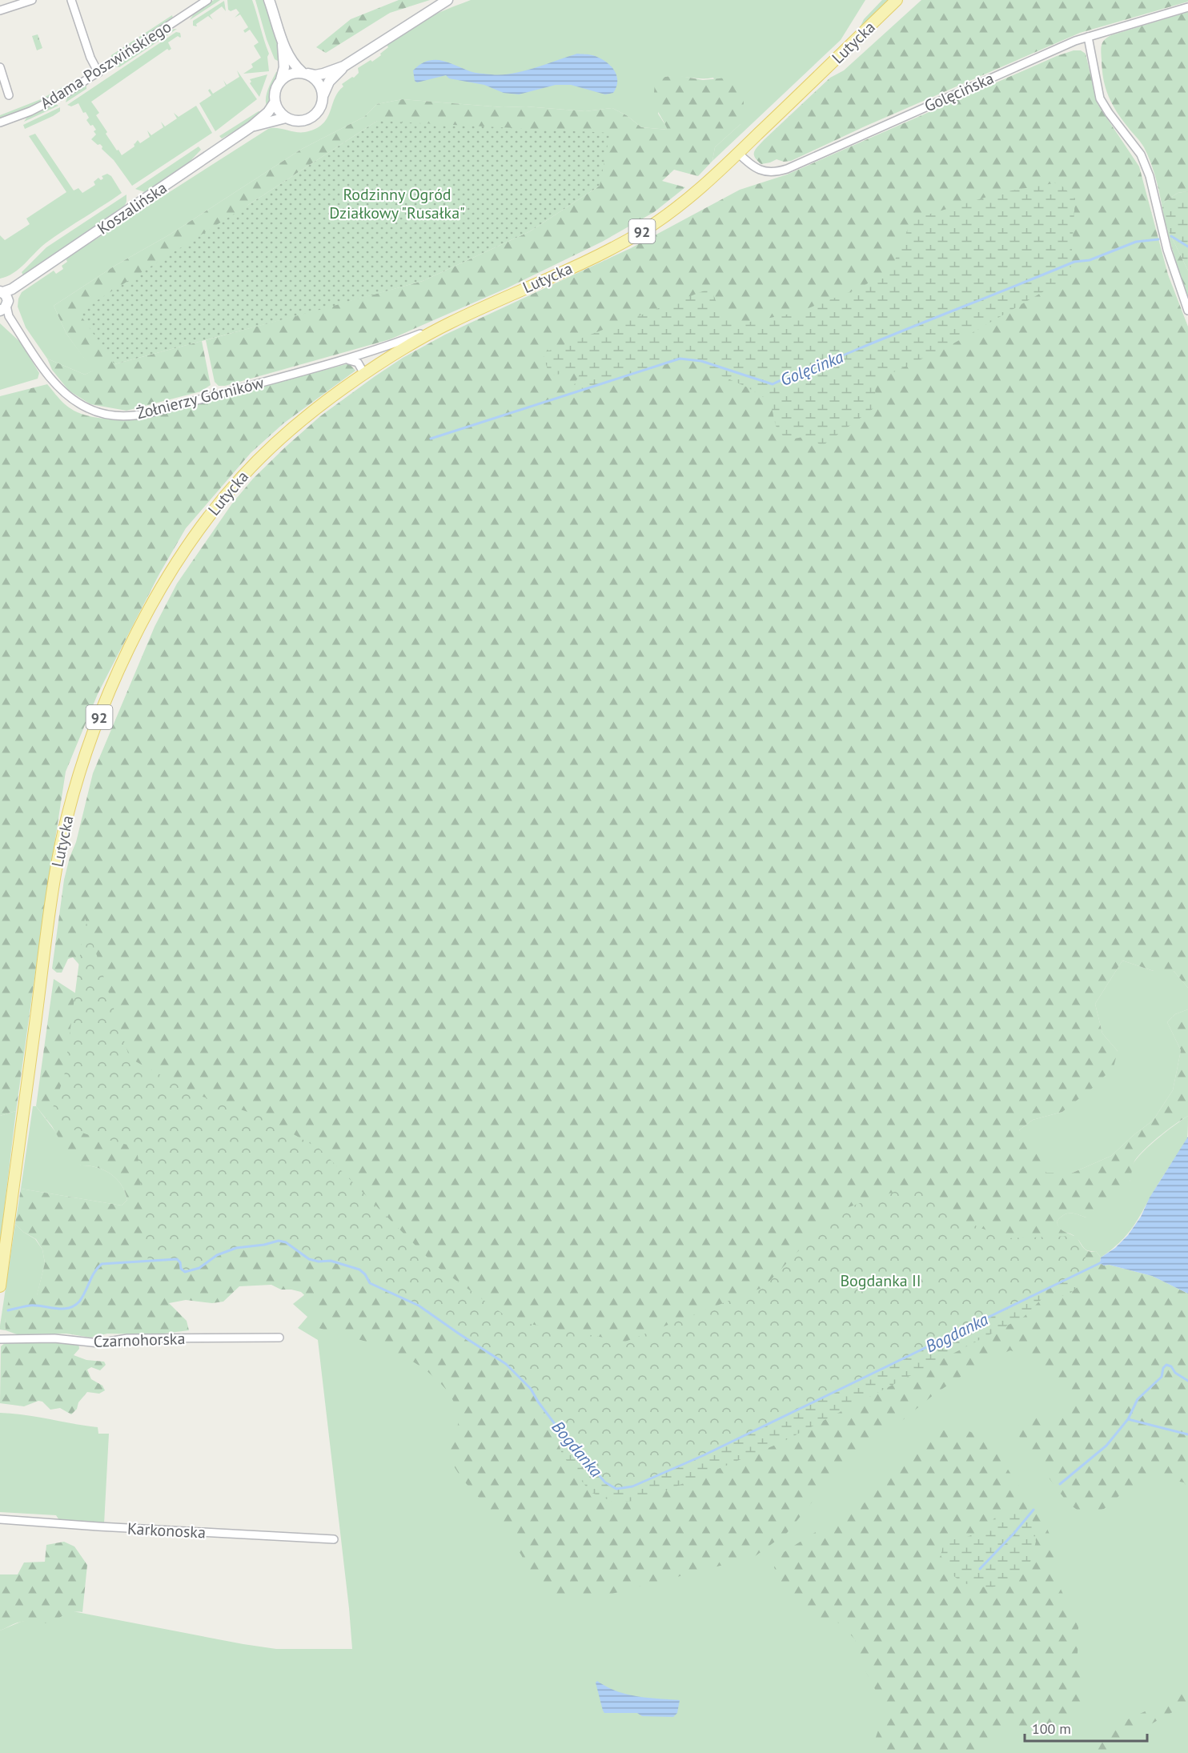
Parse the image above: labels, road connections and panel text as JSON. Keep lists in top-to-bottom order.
{
  "streets": {
    "main road": ["Lutycka", "92"],
    "street": [
      "Adama Poszwińskiego",
      "Golęcińska",
      "Koszalińska",
      "Żołnierzy Górników",
      "Czarnohorska",
      "Karkonoska"
    ]
  },
  "crossings": [
    ["Lutycka", "Golęcińska"],
    ["Lutycka", "Żołnierzy Górników"],
    ["Koszalińska", "Żołnierzy Górników"]
  ],
  "water": ["Golęcinka", "Bogdanka"],
  "parks": ["Rodzinny Ogród Działkowy \"Rusałka\"", "Bogdanka II"],
  "scale_bar": "100 m"
}
